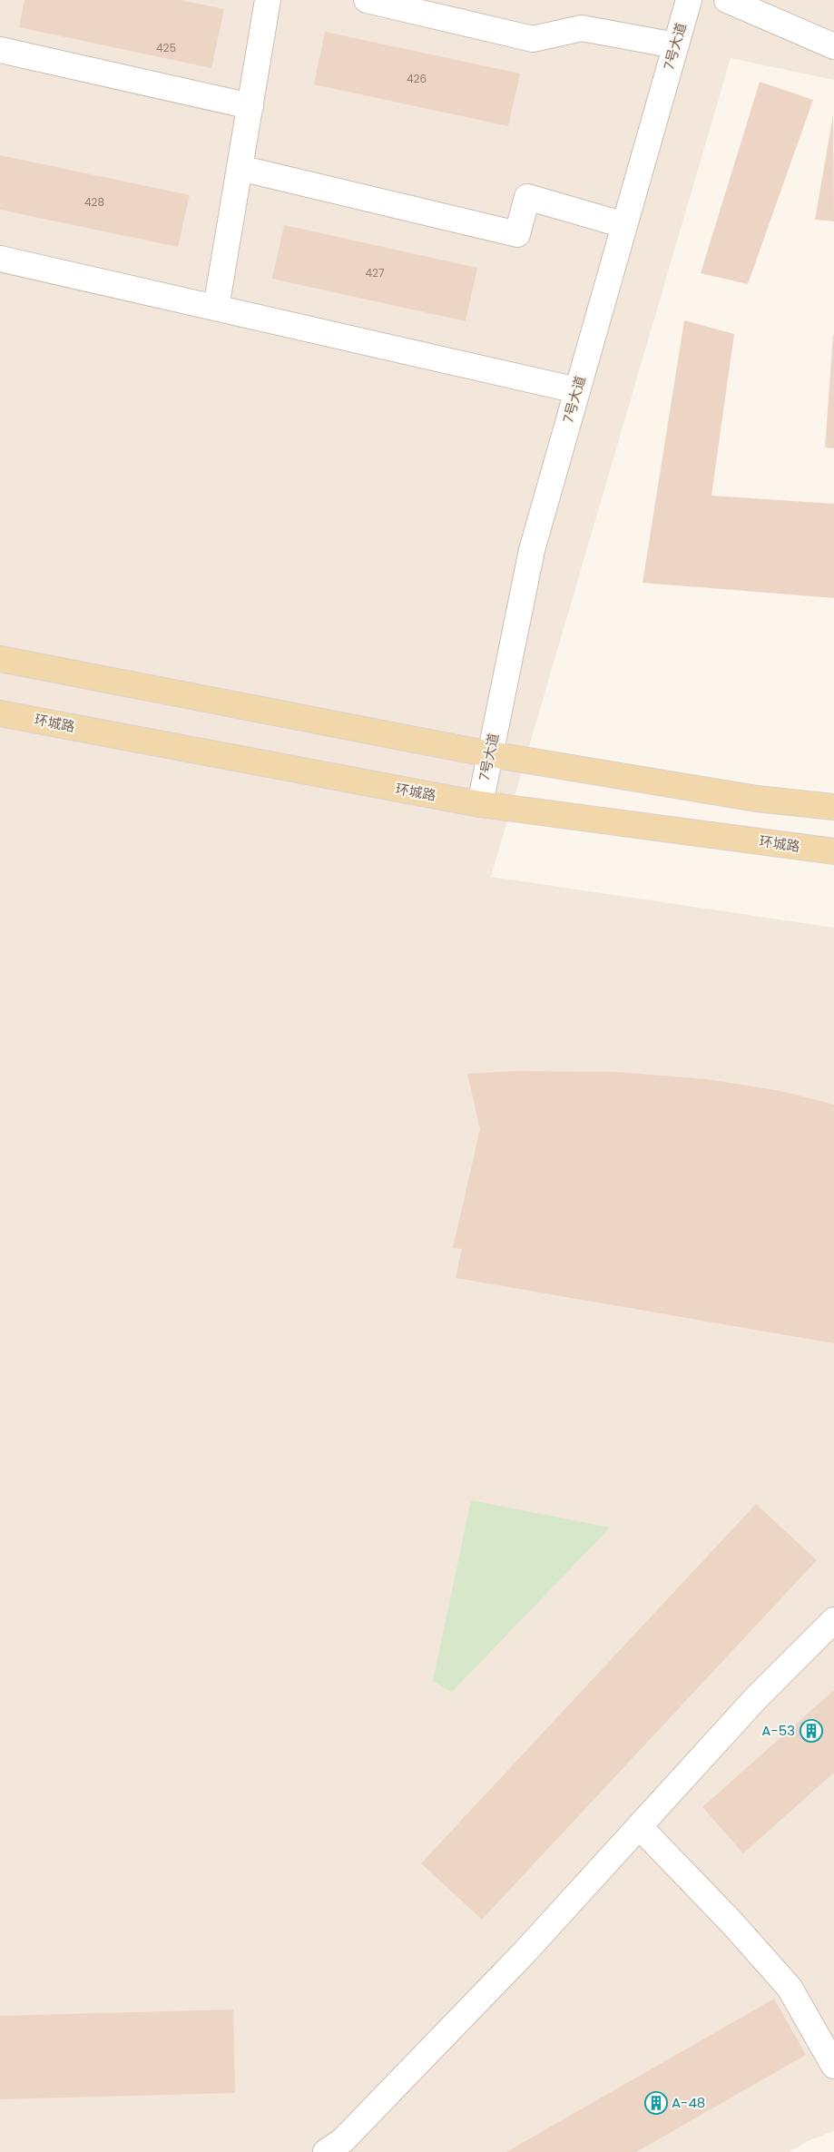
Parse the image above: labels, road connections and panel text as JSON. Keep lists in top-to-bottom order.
{
  "streets": {
    "main road": ["环城路"],
    "street": ["7号大道"]
  },
  "crossings": [
    ["7号大道", "环城路"]
  ],
  "places": {
    "building": ["A-53", "A-48"]
  },
  "house_numbers": [
    "425",
    "426",
    "428",
    "427"
  ]
}
